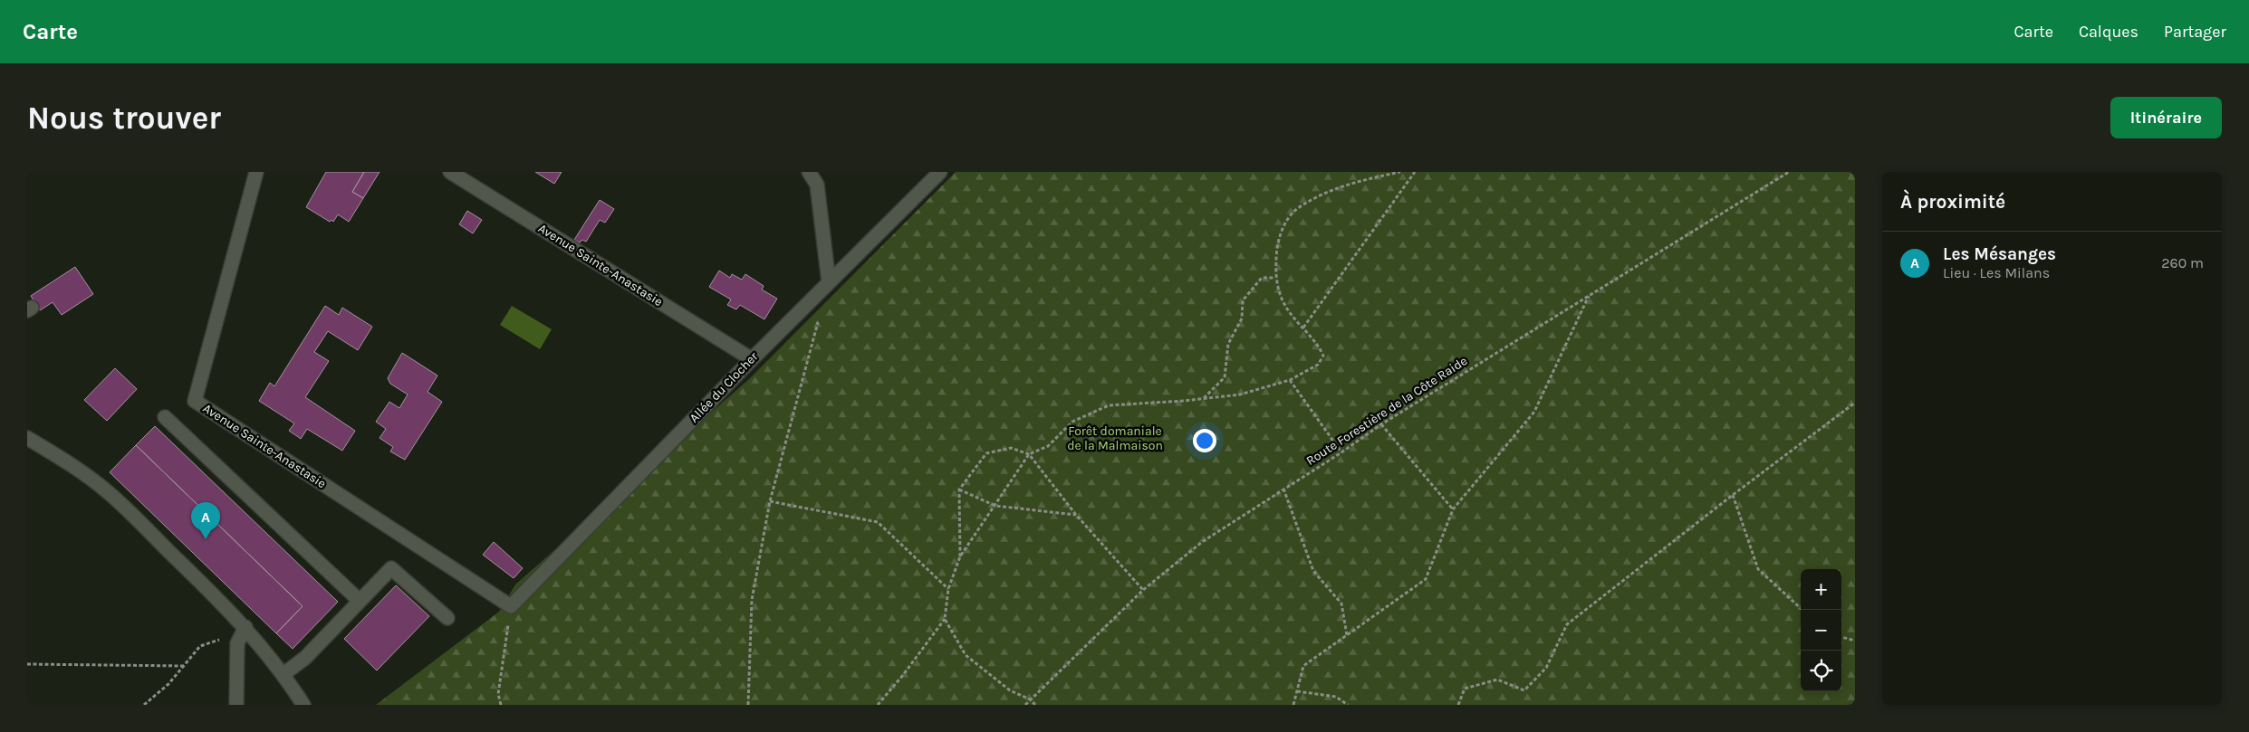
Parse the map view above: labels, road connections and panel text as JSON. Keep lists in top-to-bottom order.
{
  "streets": {
    "street": ["Avenue Sainte-Anastasie", "Allée du Clocher"],
    "path": ["Route Forestière de la Côte Raide"]
  },
  "crossings": [
    ["Avenue Sainte-Anastasie", "Allée du Clocher"]
  ],
  "parks": ["Forêt domaniale de la Malmaison"],
  "page": {
    "header": "Carte",
    "nav": ["Carte", "Calques", "Partager"],
    "buttons": "Itinéraire",
    "title": "Nous trouver",
    "heading": "À proximité",
    "list": [
      {
        "mark": "A",
        "name": "Les Mésanges",
        "note": "Lieu · Les Milans",
        "value": "260 m"
      }
    ],
    "pins": "A",
    "map_buttons": ["+", "−"]
  }
}
